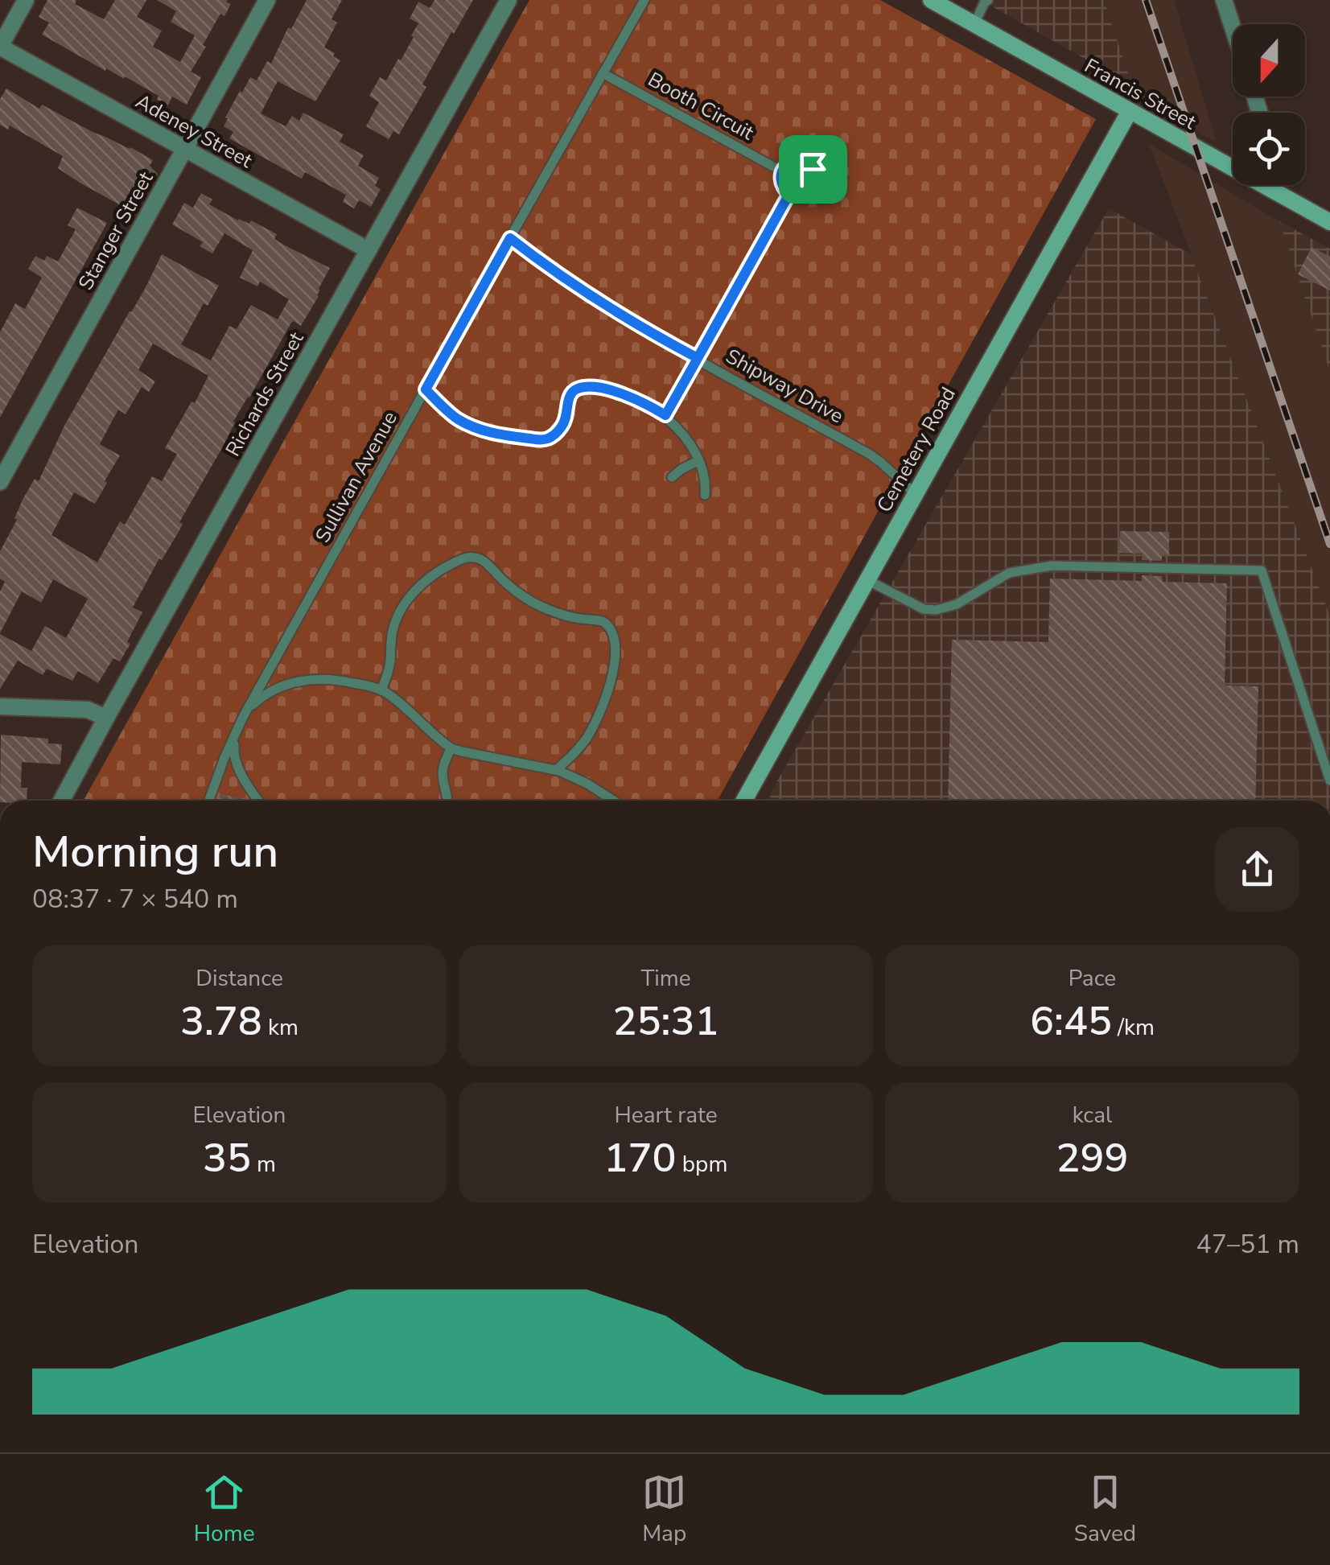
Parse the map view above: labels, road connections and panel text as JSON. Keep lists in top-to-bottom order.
{
  "streets": {
    "street": [
      "Francis Street",
      "Adeney Street",
      "Stanger Street",
      "Richards Street",
      "Cemetery Road"
    ],
    "lane": ["Booth Circuit", "Shipway Drive", "Sullivan Avenue"]
  },
  "crossings": [
    ["Francis Street", "Cemetery Road"],
    ["Booth Circuit", "Sullivan Avenue"],
    ["Adeney Street", "Stanger Street"],
    ["Adeney Street", "Richards Street"],
    ["Shipway Drive", "Cemetery Road"],
    ["Shipway Drive", "Sullivan Avenue"]
  ],
  "north": "bottom",
  "page": {
    "heading": ["Morning run", "08:37 · 7 × 540 m"],
    "stats": [
      ["Distance", "3.78 km"],
      ["Time", "25:31"],
      ["Pace", "6:45 /km"],
      ["Elevation", "35 m"],
      ["Heart rate", "170 bpm"],
      ["kcal", "299"]
    ],
    "chart": ["Elevation", "47–51 m"],
    "tabs": ["Home", "Map", "Saved"]
  }
}
